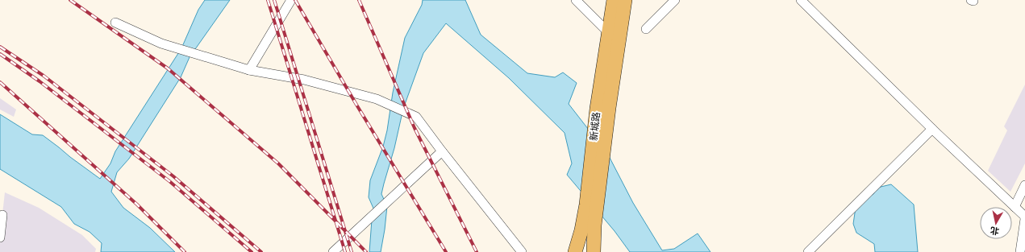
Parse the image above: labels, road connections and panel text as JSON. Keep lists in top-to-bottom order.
{
  "streets": {
    "main road": ["新城路"]
  },
  "north": "bottom"
}
